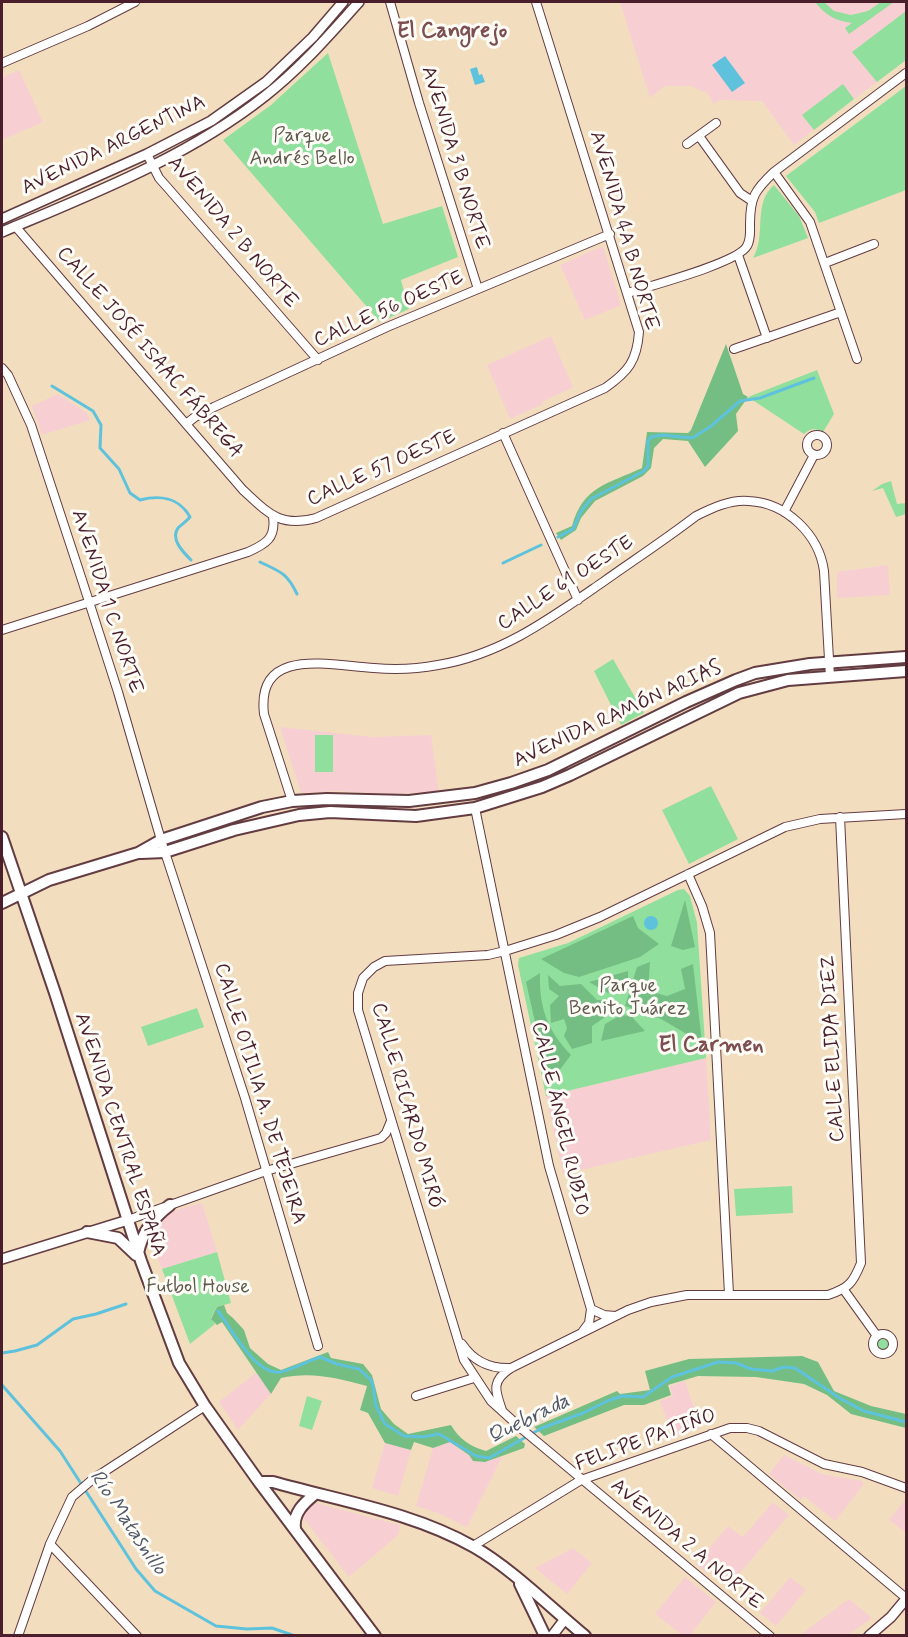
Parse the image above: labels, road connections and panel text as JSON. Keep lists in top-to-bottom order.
{
  "streets": {
    "main road": ["AVENIDA RAMÓN ARIAS", "AVENIDA CENTRAL ESPAÑA"],
    "street": [
      "AVENIDA ARGENTINA",
      "AVENIDA 3 B NORTE",
      "AVENIDA 4A B NORTE",
      "AVENIDA 2 B NORTE",
      "CALLE 56 OESTE",
      "CALLE JOSÉ ISAAC FÁBREGA",
      "CALLE 57 OESTE",
      "CALLE 61 OESTE",
      "AVENIDA 1 C NORTE",
      "CALLE ELIDA DIEZ",
      "CALLE OTILIA A. DE TEJEIRA",
      "CALLE RICARDO MIRÓ",
      "CALLE ÁNGEL RUBIO",
      "FELIPE PATIÑO",
      "AVENIDA 2 A NORTE"
    ]
  },
  "crossings": [
    ["AVENIDA ARGENTINA", "AVENIDA 2 B NORTE"],
    ["AVENIDA ARGENTINA", "CALLE JOSÉ ISAAC FÁBREGA"],
    ["AVENIDA 3 B NORTE", "CALLE 56 OESTE"],
    ["AVENIDA 4A B NORTE", "CALLE 56 OESTE"],
    ["AVENIDA 4A B NORTE", "CALLE 57 OESTE"],
    ["AVENIDA 2 B NORTE", "CALLE 56 OESTE"],
    ["CALLE 56 OESTE", "CALLE JOSÉ ISAAC FÁBREGA"],
    ["CALLE JOSÉ ISAAC FÁBREGA", "CALLE 57 OESTE"],
    ["CALLE 61 OESTE", "AVENIDA RAMÓN ARIAS"],
    ["AVENIDA 1 C NORTE", "AVENIDA RAMÓN ARIAS"],
    ["AVENIDA 1 C NORTE", "CALLE OTILIA A. DE TEJEIRA"],
    ["AVENIDA RAMÓN ARIAS", "CALLE OTILIA A. DE TEJEIRA"],
    ["AVENIDA RAMÓN ARIAS", "CALLE ÁNGEL RUBIO"],
    ["AVENIDA RAMÓN ARIAS", "AVENIDA CENTRAL ESPAÑA"],
    ["CALLE ELIDA DIEZ", "CALLE RICARDO MIRÓ"],
    ["CALLE RICARDO MIRÓ", "CALLE ÁNGEL RUBIO"],
    ["CALLE RICARDO MIRÓ", "FELIPE PATIÑO"],
    ["CALLE RICARDO MIRÓ", "AVENIDA 2 A NORTE"],
    ["FELIPE PATIÑO", "AVENIDA 2 A NORTE"]
  ],
  "districts": ["El Cangrejo", "El Carmen"],
  "water": ["Quebrada", "Río Matasnillo"],
  "parks": ["Parque Andrés Bello", "Parque Benito Juárez", "Futbol House"]
}
